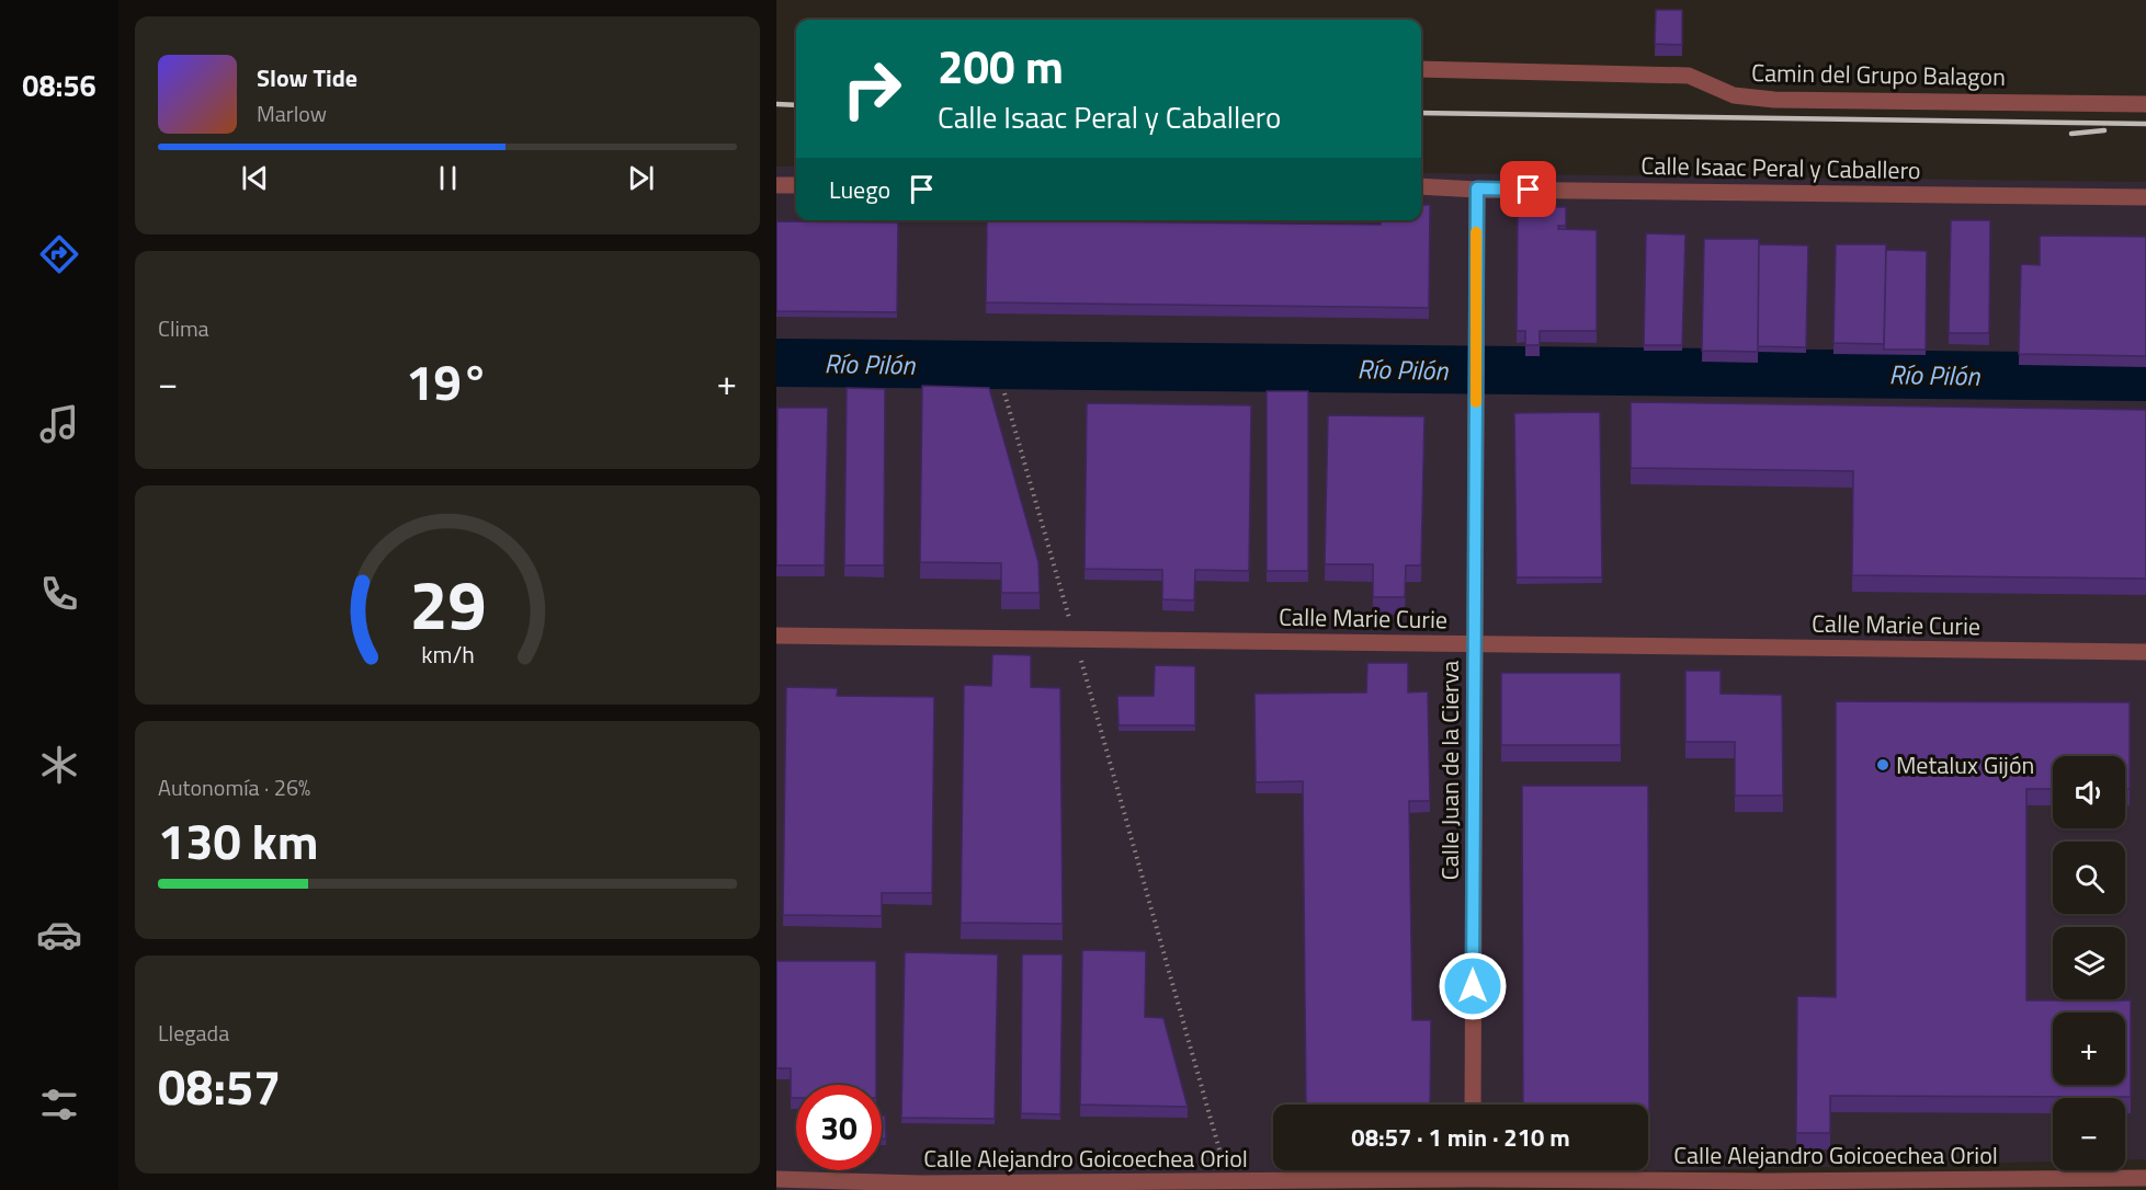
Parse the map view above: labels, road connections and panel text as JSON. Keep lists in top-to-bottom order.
{
  "streets": {
    "street": [
      "Camin del Grupo Balagon",
      "Calle Isaac Peral y Caballero",
      "Calle Marie Curie",
      "Calle Juan de la Cierva",
      "Calle Alejandro Goicoechea Oriol"
    ]
  },
  "crossings": [
    ["Calle Isaac Peral y Caballero", "Calle Juan de la Cierva"],
    ["Calle Marie Curie", "Calle Juan de la Cierva"]
  ],
  "water": ["Río Pilón"],
  "places": ["Metalux Gijón"],
  "page": {
    "tabs": "08:56",
    "turn": ["200 m", "Calle Isaac Peral y Caballero"],
    "song": ["Slow Tide", "Marlow"],
    "then": "Luego",
    "tile": [
      "Clima",
      ["Autonomía · 26%", "130 km"],
      ["Llegada", "08:57"]
    ],
    "heat": ["−", "19°", "+"],
    "map_buttons": ["+", "−"],
    "limit": "30",
    "trip": "08:57 · 1 min · 210 m",
    "gauge": ["29", "km/h"]
  }
}
